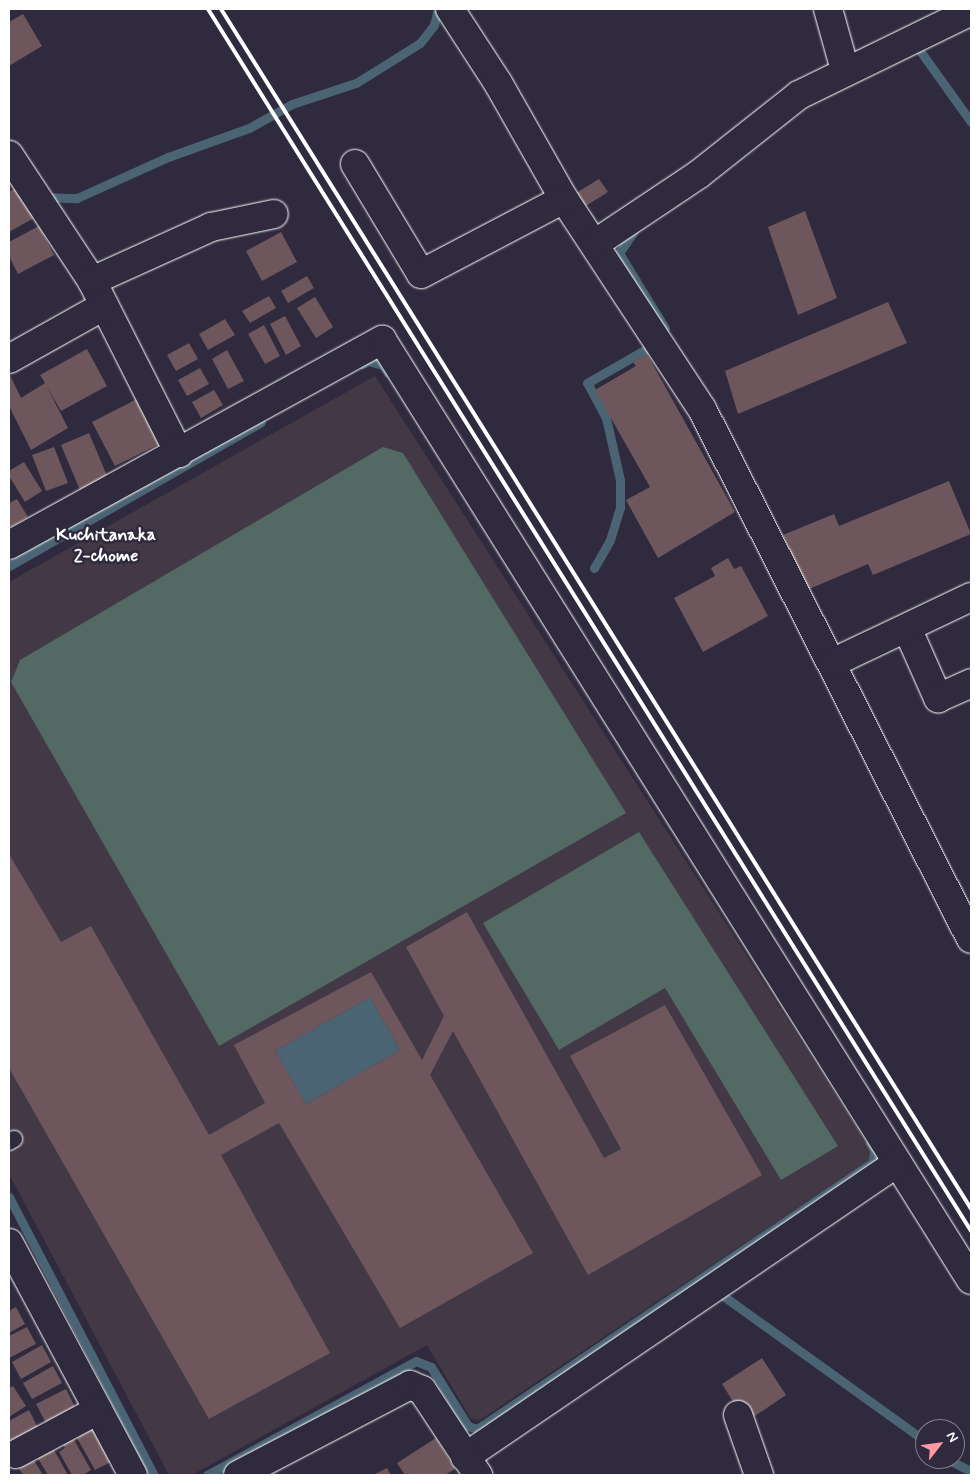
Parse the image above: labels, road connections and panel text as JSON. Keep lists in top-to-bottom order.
{
  "districts": ["Kuchitanaka 2-chome"],
  "north": "top right"
}
